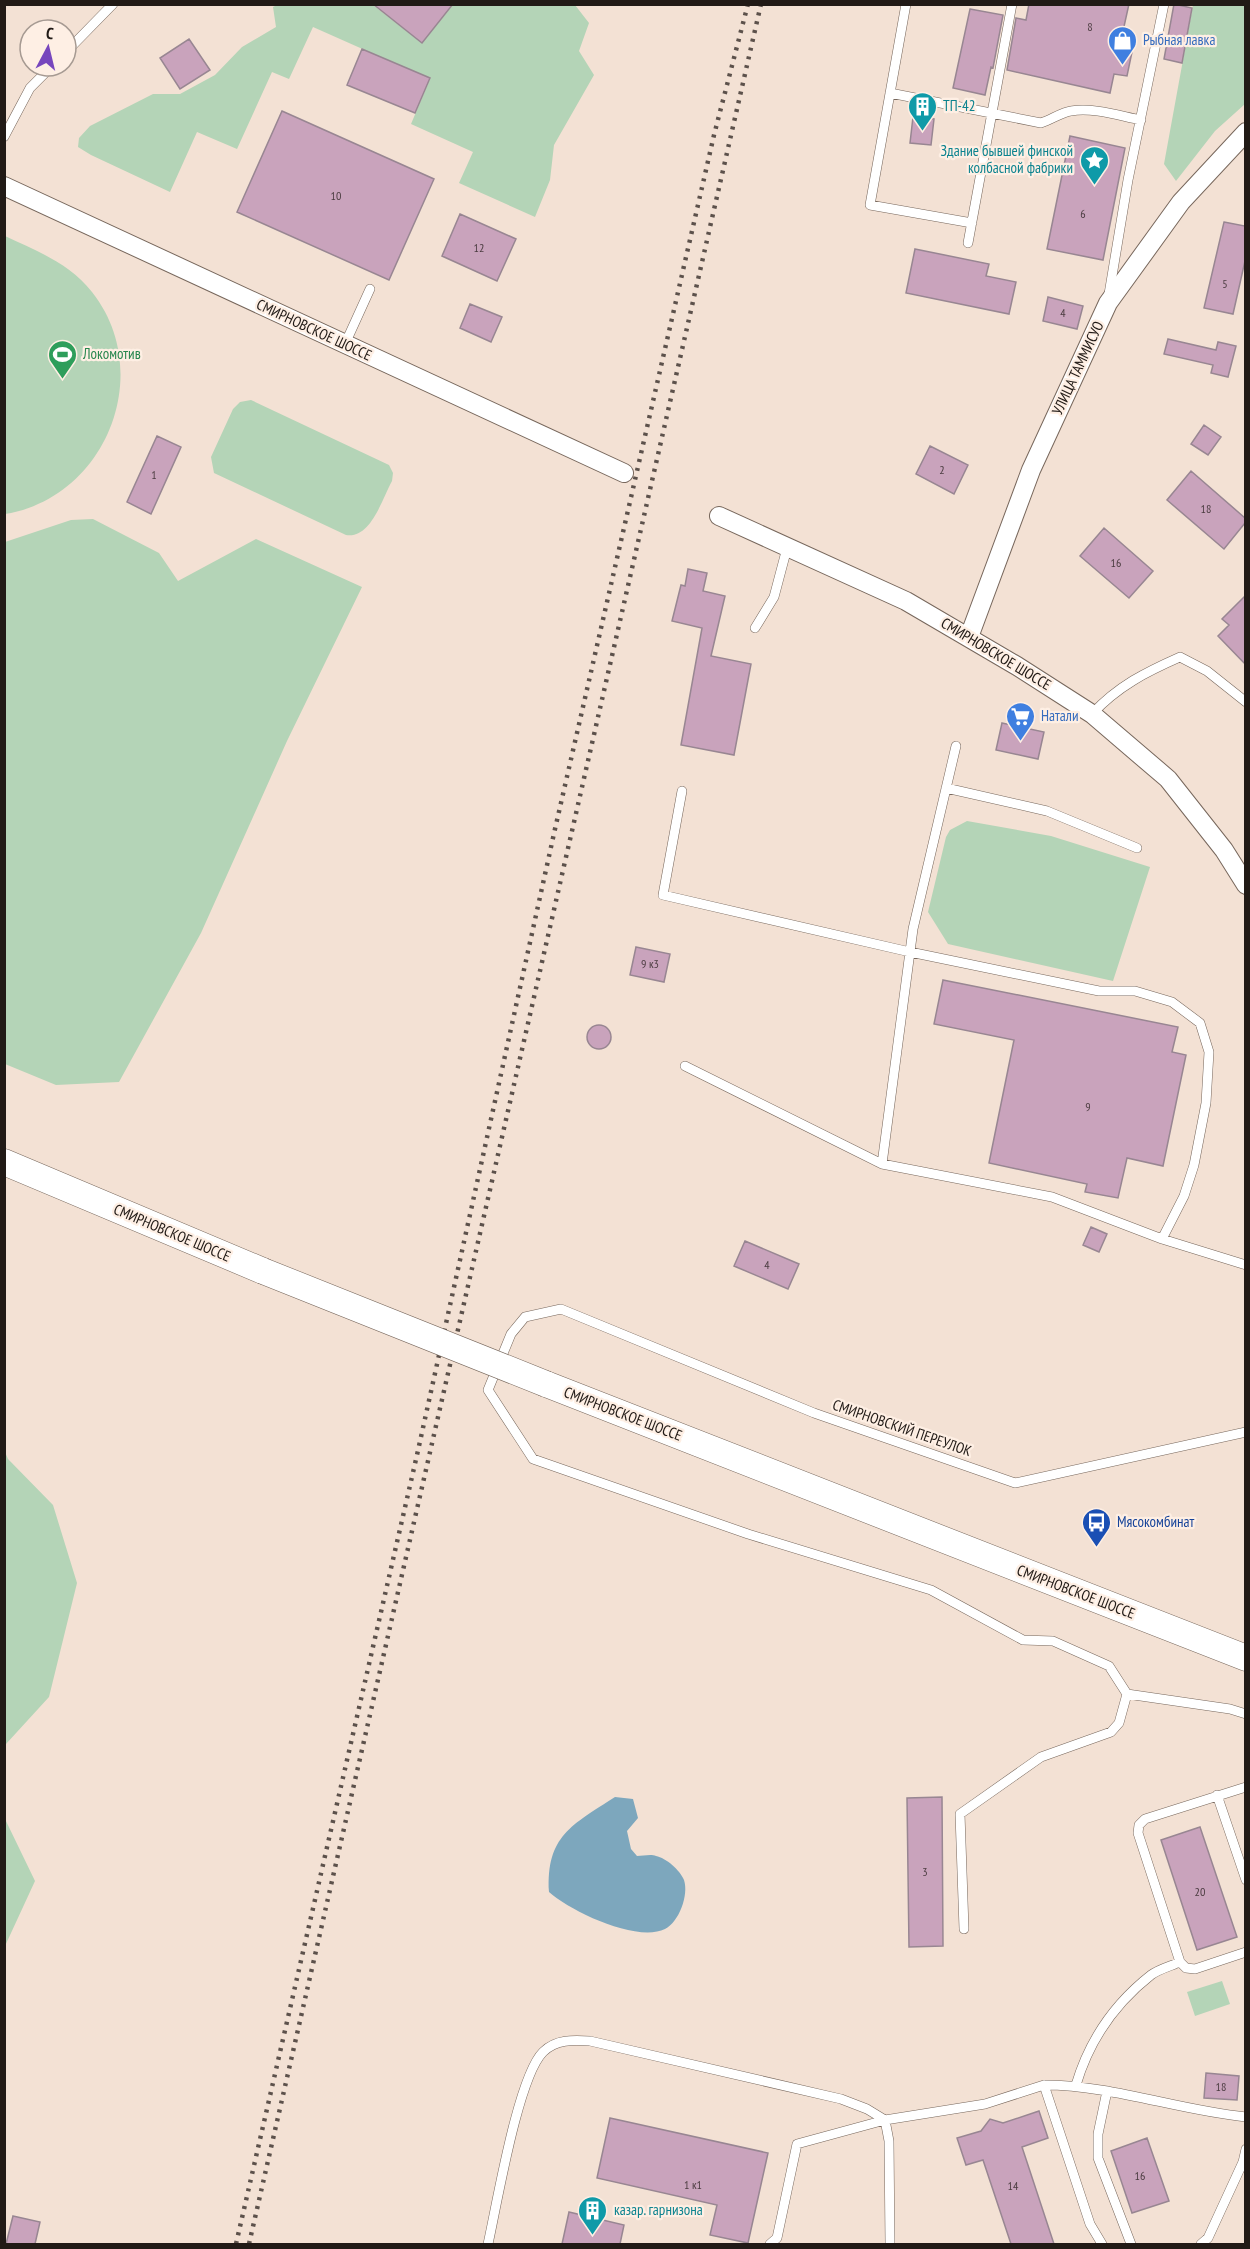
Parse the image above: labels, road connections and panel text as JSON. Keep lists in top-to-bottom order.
{
  "streets": {
    "main road": ["СМИРНОВСКОЕ ШОССЕ"],
    "street": ["УЛИЦА ТАММИСУО"],
    "lane": ["СМИРНОВСКИЙ ПЕРЕУЛОК"]
  },
  "crossings": [
    ["СМИРНОВСКОЕ ШОССЕ", "УЛИЦА ТАММИСУО"]
  ],
  "places": {
    "shop": ["Рыбная лавка"],
    "building": ["ТП-42", "казар. гарнизона"],
    "place": ["Здание бывшей финской колбасной фабрики"],
    "sports": ["Локомотив"],
    "supermarket": ["Натали"],
    "bus stop": ["Мясокомбинат"]
  },
  "house_numbers": [
    "8",
    "10",
    "6",
    "12",
    "5",
    "4",
    "2",
    "1",
    "18",
    "16",
    "9 к3",
    "9",
    "4",
    "3",
    "20",
    "18",
    "16",
    "1 к1",
    "14"
  ],
  "north": "top"
}
